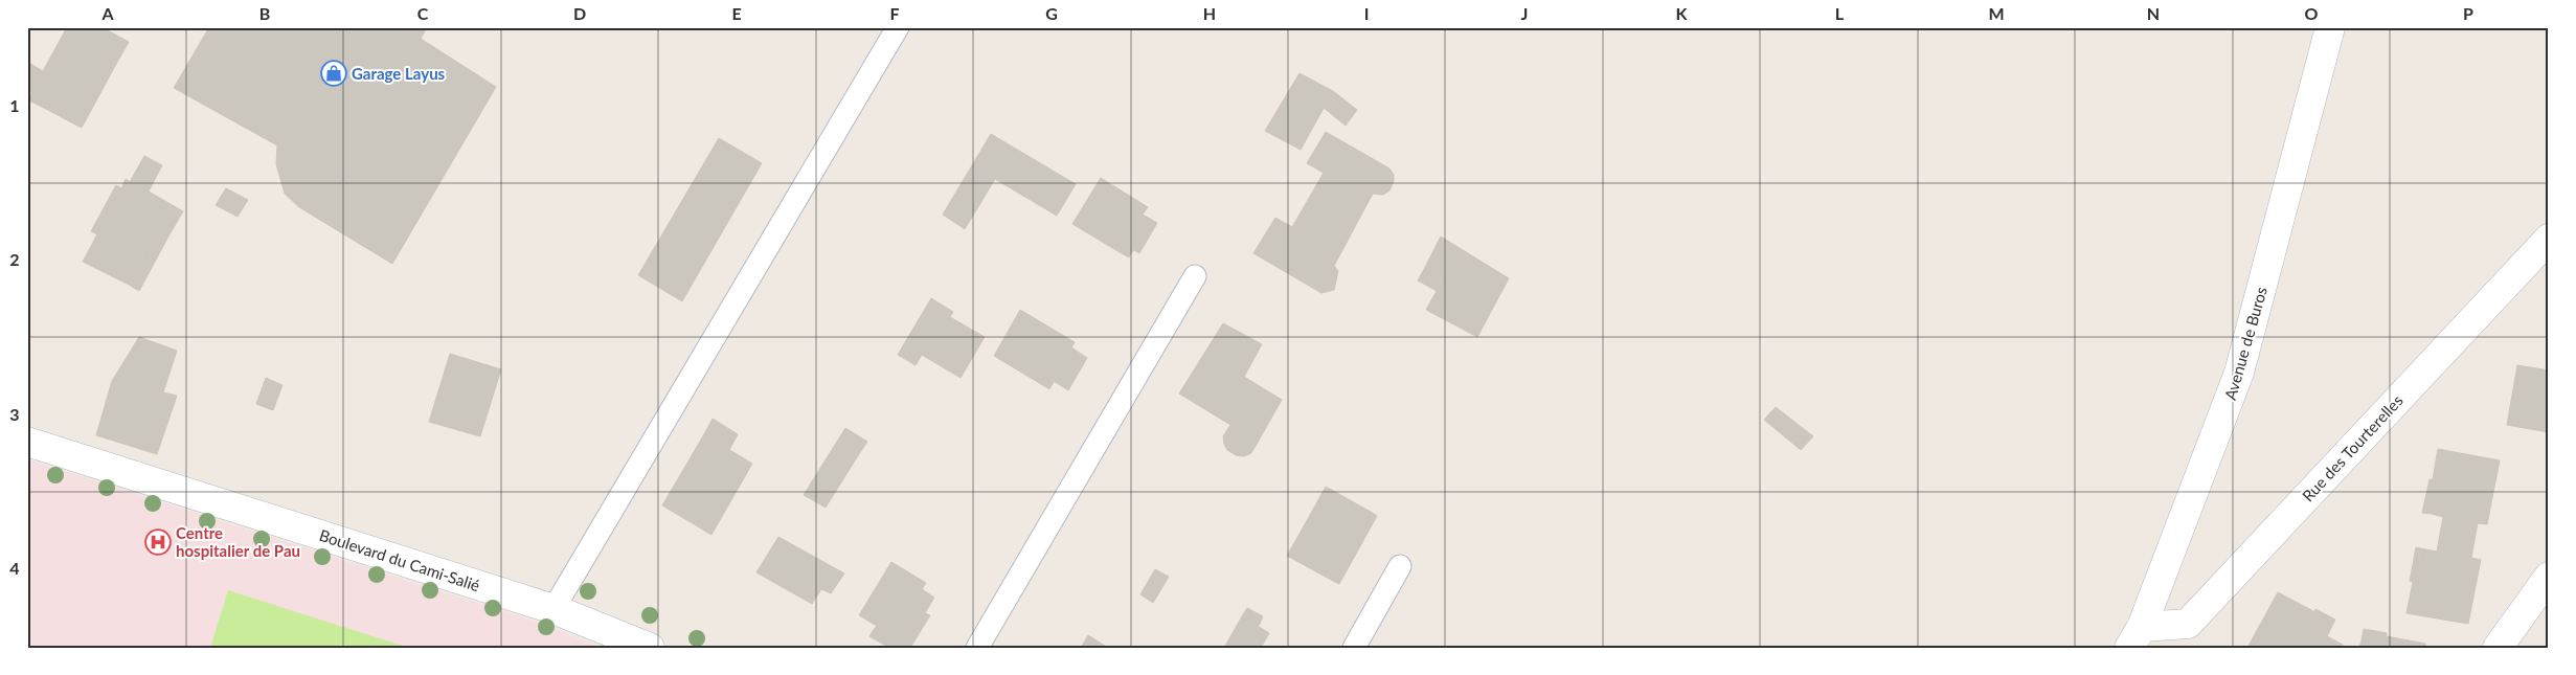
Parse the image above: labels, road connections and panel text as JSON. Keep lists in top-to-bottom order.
{
  "streets": {
    "street": ["Avenue de Buros", "Rue des Tourterelles", "Boulevard du Cami-Salié"]
  },
  "crossings": [
    ["Avenue de Buros", "Rue des Tourterelles"]
  ],
  "places": {
    "shop": ["Garage Layus"],
    "hospital": ["Centre hospitalier de Pau"]
  },
  "grid": {
    "columns": [
      "A",
      "B",
      "C",
      "D",
      "E",
      "F",
      "G",
      "H",
      "I",
      "J",
      "K",
      "L",
      "M",
      "N",
      "O",
      "P"
    ],
    "rows": [
      "1",
      "2",
      "3",
      "4"
    ]
  }
}
